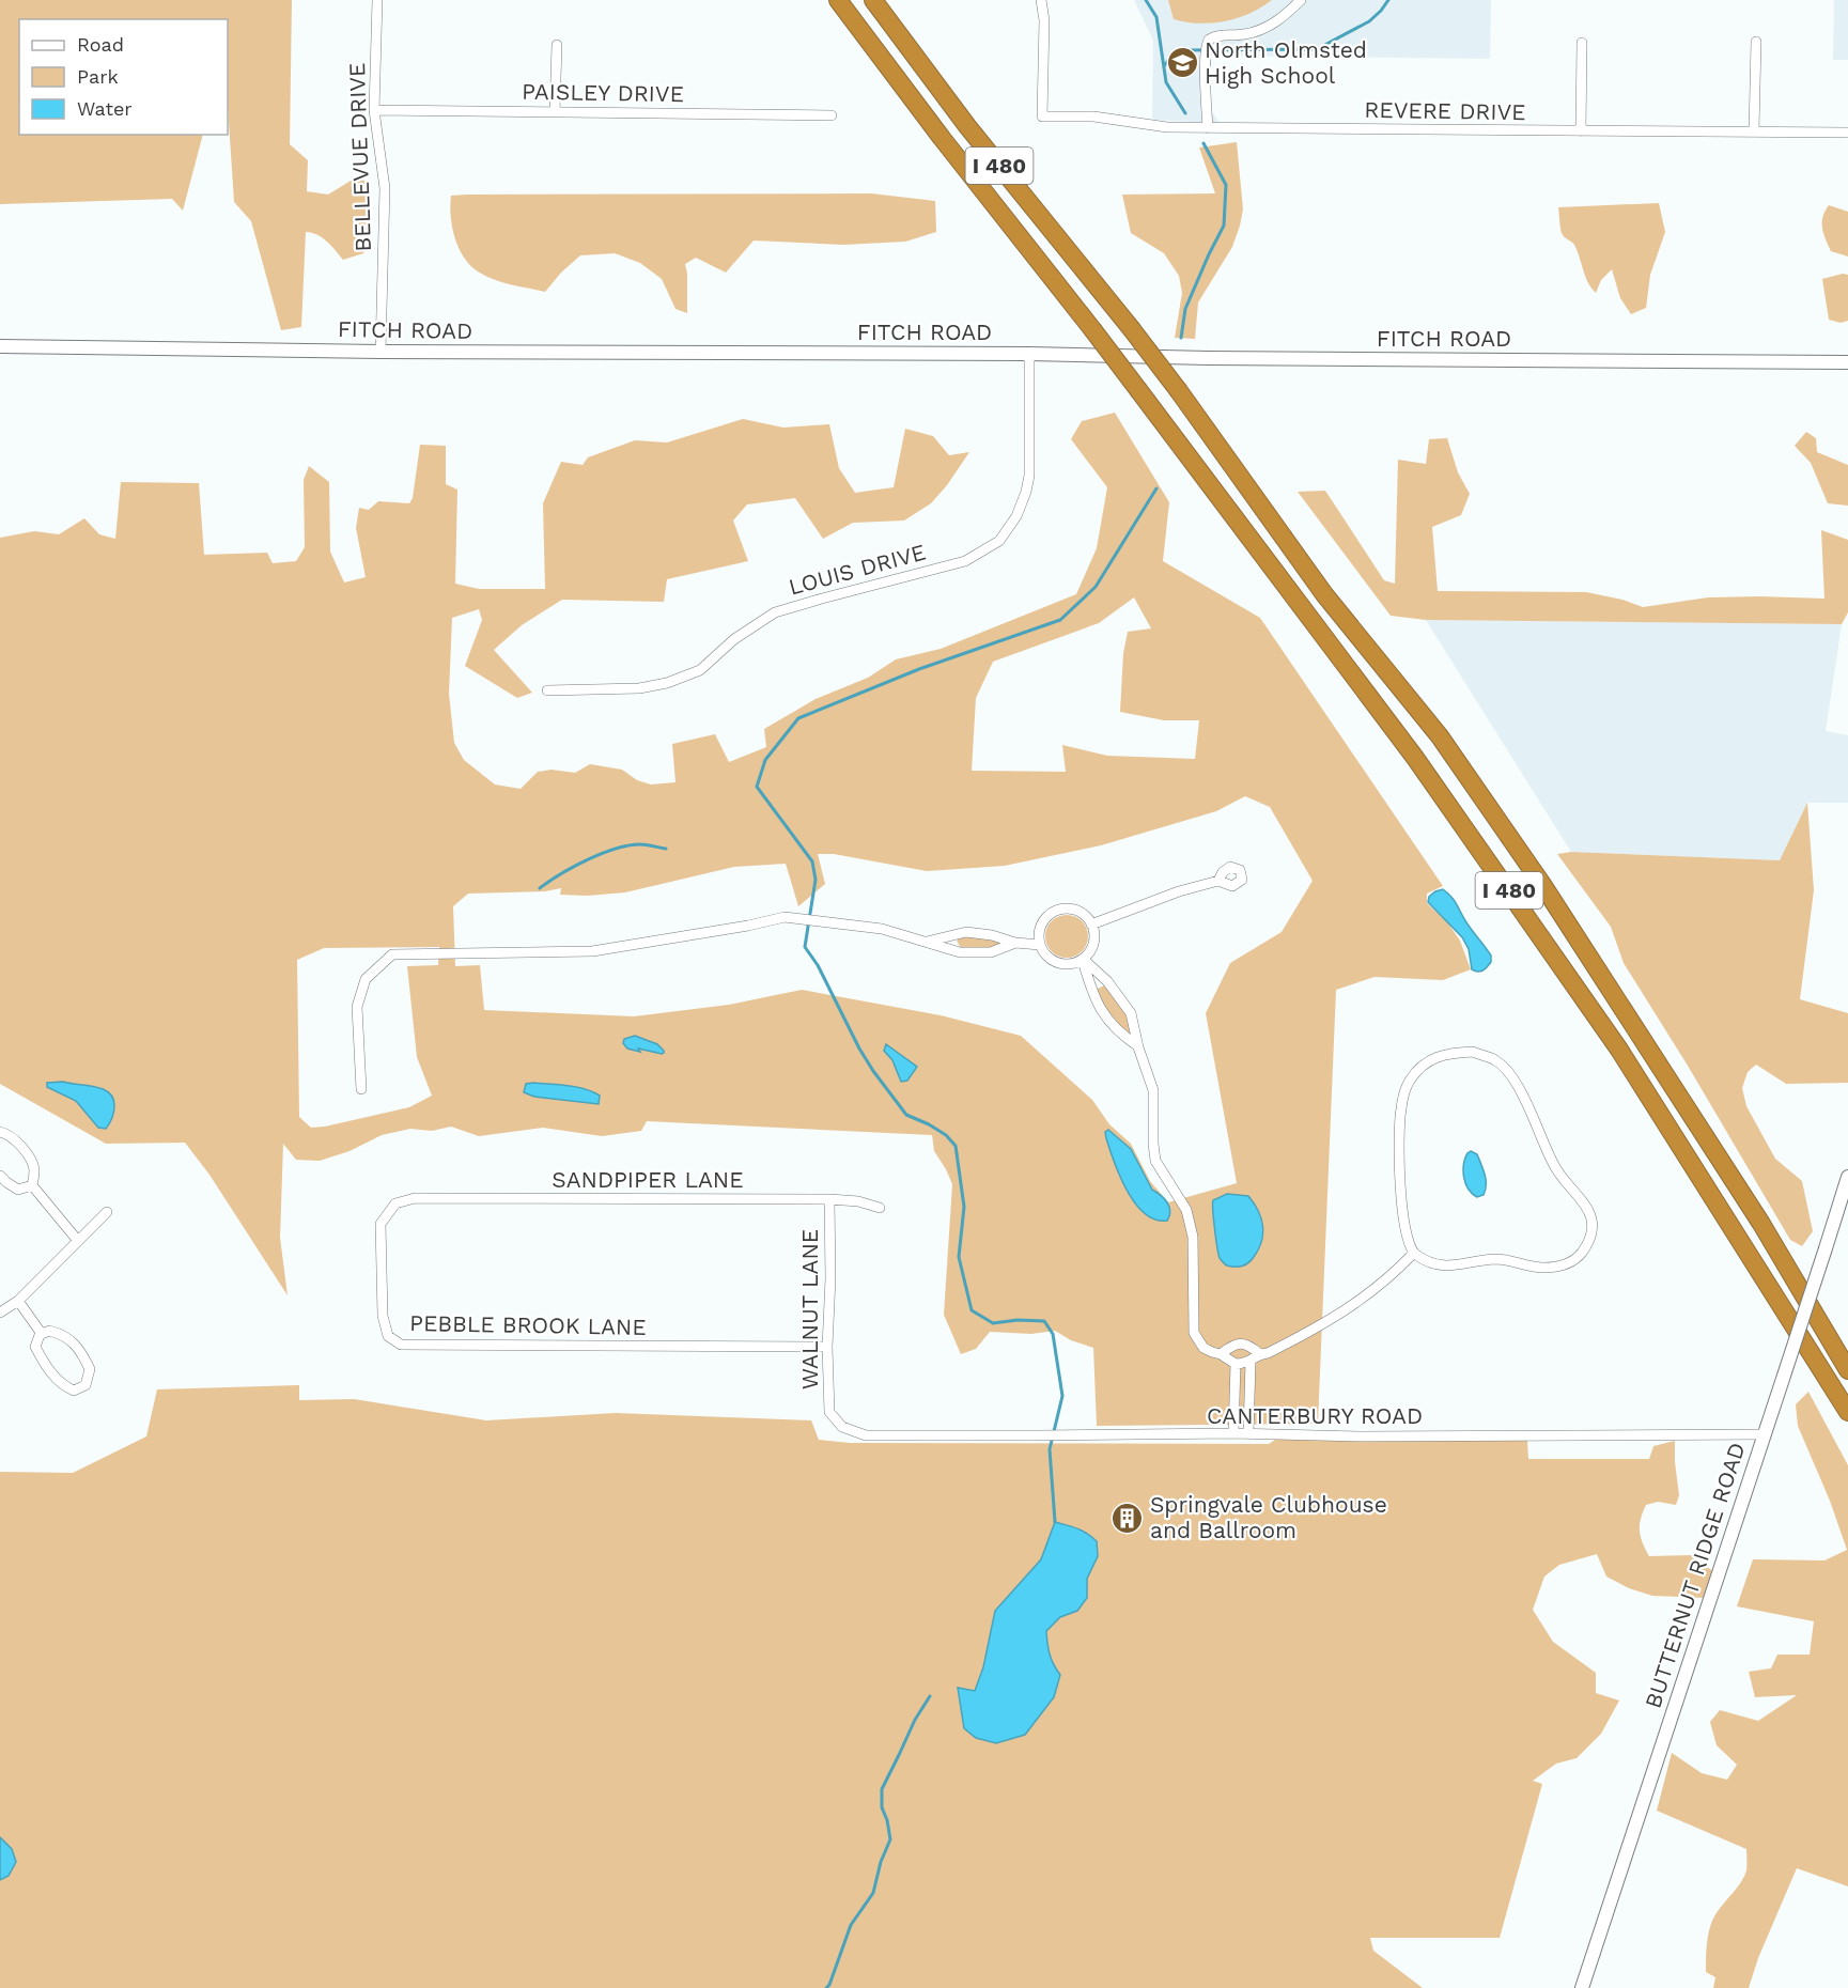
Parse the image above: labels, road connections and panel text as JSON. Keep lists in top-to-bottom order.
{
  "streets": {
    "highway": ["I 480"],
    "street": [
      "PAISLEY DRIVE",
      "REVERE DRIVE",
      "BELLEVUE DRIVE",
      "FITCH ROAD",
      "LOUIS DRIVE",
      "SANDPIPER LANE",
      "WALNUT LANE",
      "PEBBLE BROOK LANE",
      "CANTERBURY ROAD",
      "BUTTERNUT RIDGE ROAD"
    ]
  },
  "crossings": [
    ["PAISLEY DRIVE", "BELLEVUE DRIVE"],
    ["BELLEVUE DRIVE", "FITCH ROAD"],
    ["FITCH ROAD", "LOUIS DRIVE"],
    ["SANDPIPER LANE", "WALNUT LANE"],
    ["SANDPIPER LANE", "PEBBLE BROOK LANE"],
    ["WALNUT LANE", "PEBBLE BROOK LANE"],
    ["WALNUT LANE", "CANTERBURY ROAD"],
    ["CANTERBURY ROAD", "BUTTERNUT RIDGE ROAD"]
  ],
  "places": {
    "school or university": ["North Olmsted High School"],
    "building": ["Springvale Clubhouse and Ballroom"]
  },
  "legend": ["Road", "Park", "Water"]
}
